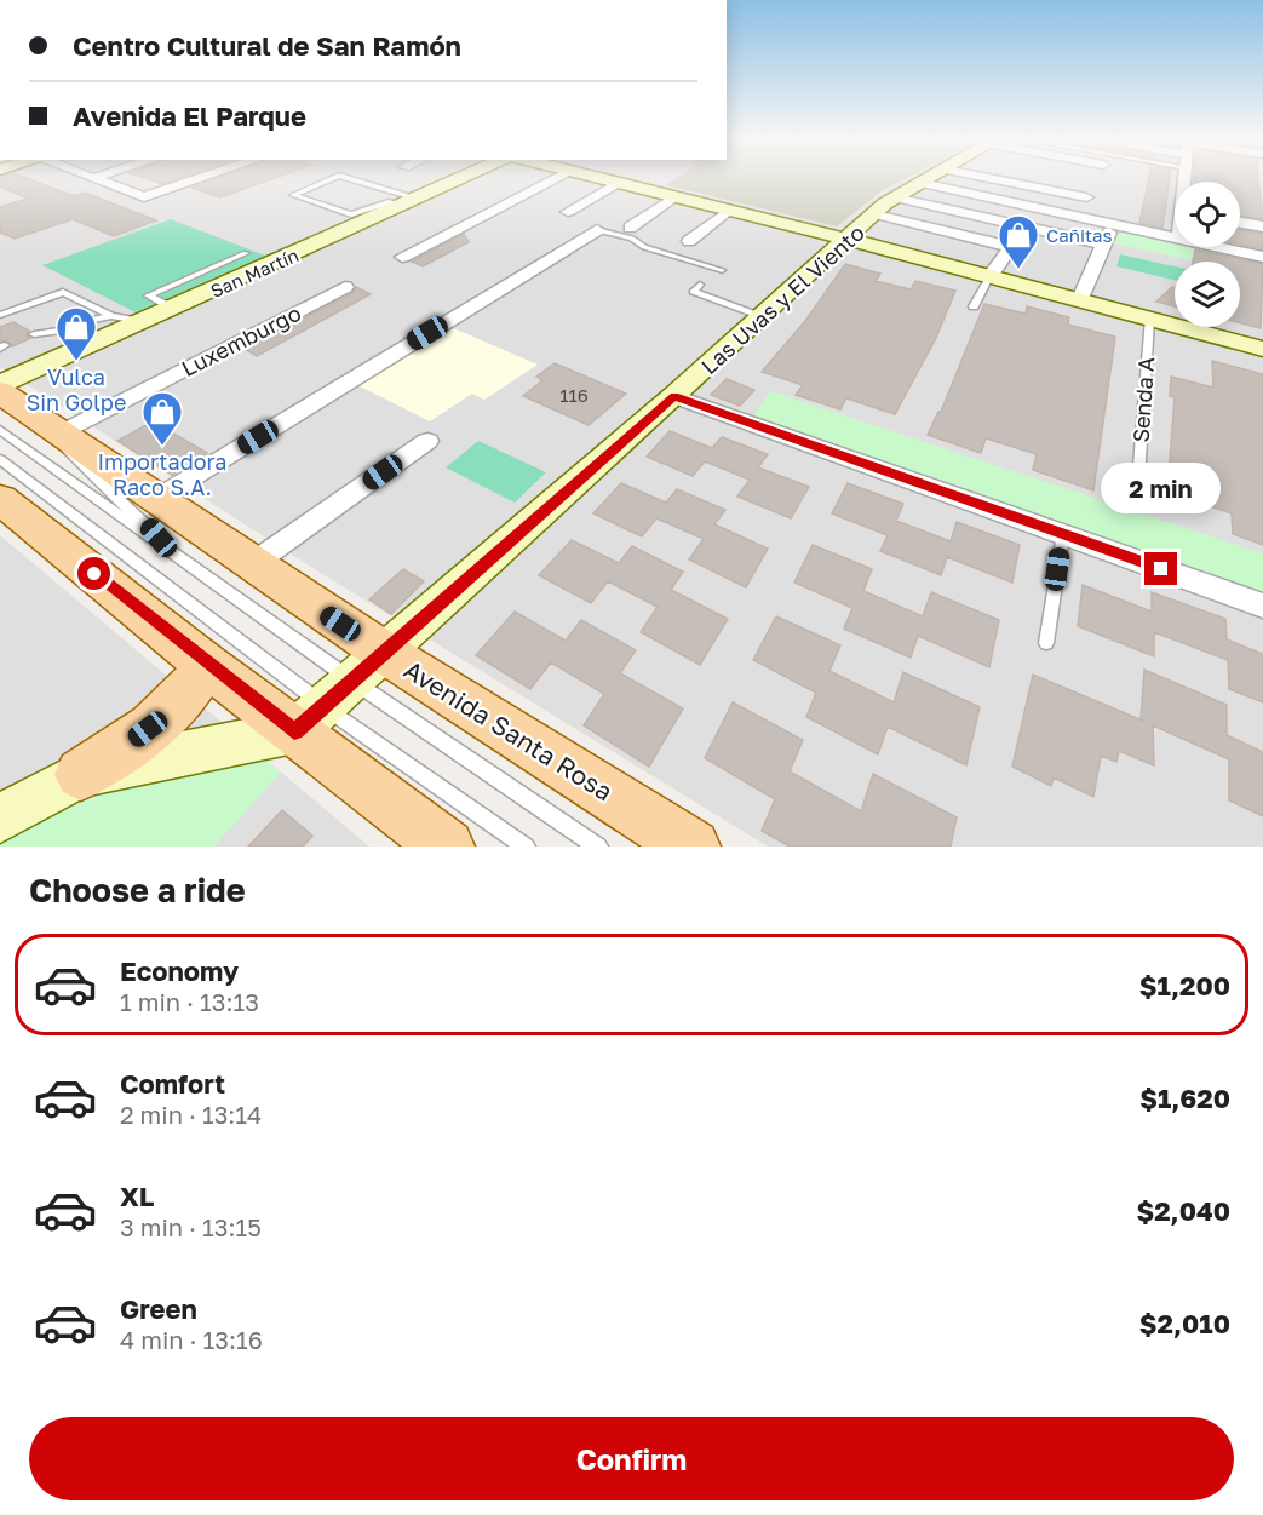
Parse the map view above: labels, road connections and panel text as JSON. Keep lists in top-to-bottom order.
{
  "streets": {
    "main road": ["Avenida Santa Rosa"],
    "street": ["San Martín", "Las Uvas y El Viento", "Luxemburgo"],
    "lane": ["Senda A"]
  },
  "crossings": [
    ["Las Uvas y El Viento", "Avenida Santa Rosa"],
    ["Luxemburgo", "Avenida Santa Rosa"]
  ],
  "places": {
    "shop": ["Cañitas", "Vulca Sin Golpe", "Importadora Raco S.A."]
  },
  "house_numbers": ["116"],
  "page": {
    "banner": ["Centro Cultural de San Ramón", "Avenida El Parque"],
    "bubble": "2 min",
    "heading": "Choose a ride",
    "list": [
      {
        "name": "Economy",
        "note": "1 min · 13:13",
        "value": "$1,200"
      },
      {
        "name": "Comfort",
        "note": "2 min · 13:14",
        "value": "$1,620"
      },
      {
        "name": "XL",
        "note": "3 min · 13:15",
        "value": "$2,040"
      },
      {
        "name": "Green",
        "note": "4 min · 13:16",
        "value": "$2,010"
      }
    ],
    "buttons": "Confirm"
  }
}
